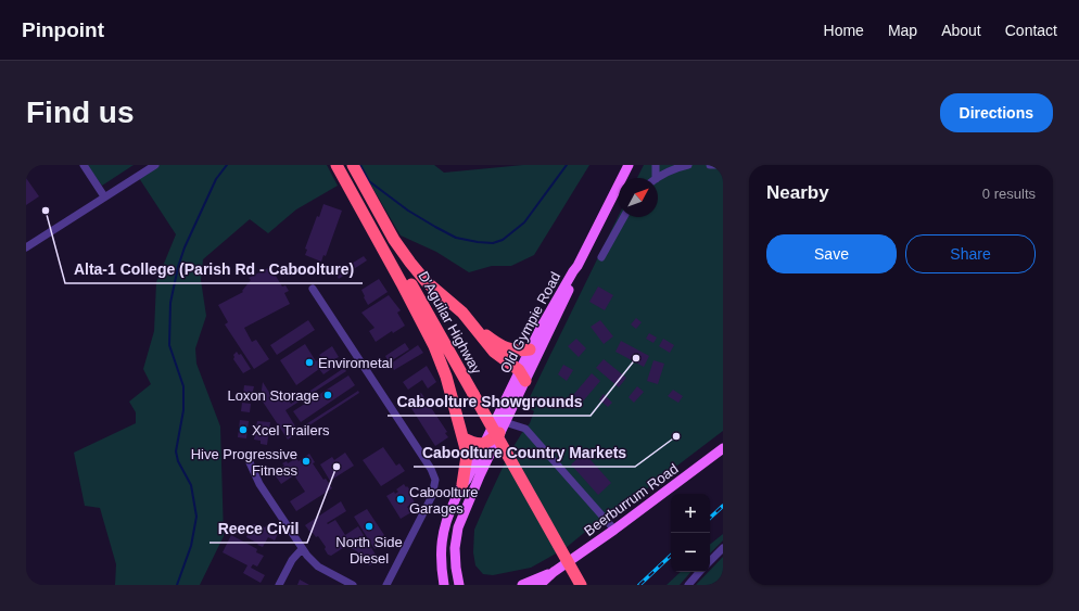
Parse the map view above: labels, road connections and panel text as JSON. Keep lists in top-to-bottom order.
{
  "streets": {
    "highway": ["D'Aguilar Highway"],
    "main road": ["Old Gympie Road", "Beerburrum Road"]
  },
  "places": [
    "Alta-1 College (Parish Rd - Caboolture)",
    "Caboolture Showgrounds",
    "Envirometal",
    "Loxon Storage",
    "Xcel Trailers",
    "Caboolture Country Markets",
    "Hive Progressive Fitness",
    "Reece Civil",
    "Caboolture Garages",
    "North Side Diesel"
  ],
  "north": "top right",
  "page": {
    "header": "Pinpoint",
    "nav": [
      "Home",
      "Map",
      "About",
      "Contact"
    ],
    "buttons": [
      "Directions",
      ["Save", "Share"]
    ],
    "title": "Find us",
    "heading": ["Nearby", "0 results"],
    "map_buttons": ["+", "−"]
  }
}
